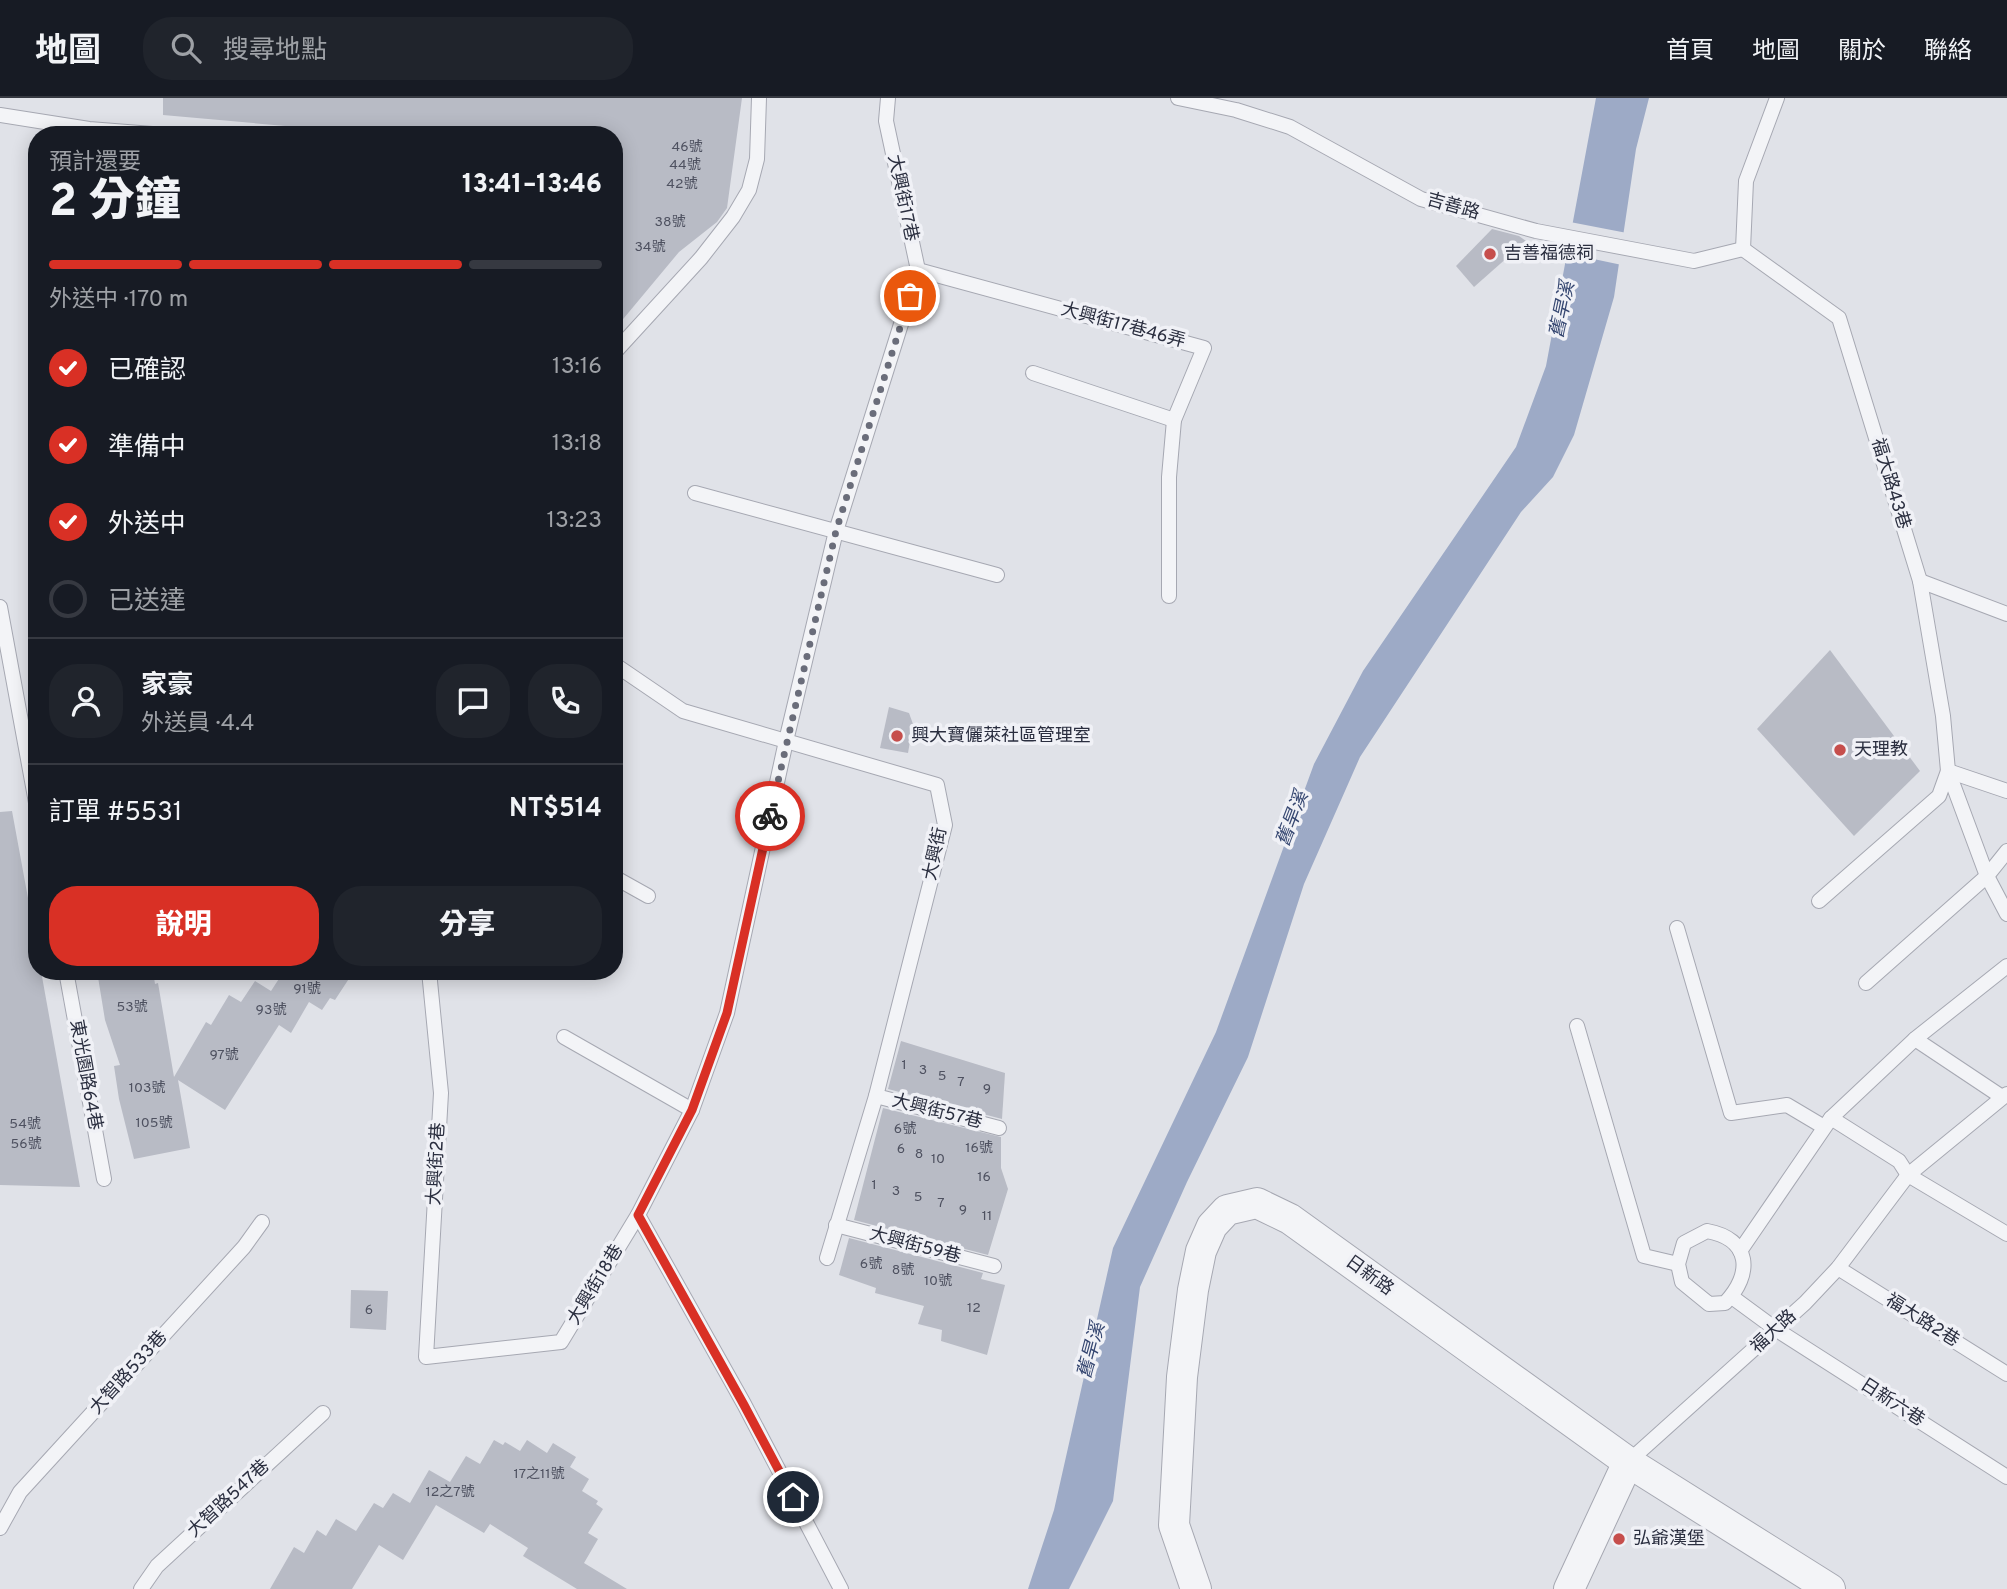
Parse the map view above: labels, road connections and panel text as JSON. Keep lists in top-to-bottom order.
{
  "streets": {
    "street": ["日新路", "福大路"],
    "lane": [
      "大興街17巷",
      "吉善路",
      "大興街17巷46弄",
      "福大路43巷",
      "大興街",
      "東光園路64巷",
      "大興街57巷",
      "大興街2巷",
      "大興街59巷",
      "大興街18巷",
      "福大路2巷",
      "大智路533巷",
      "日新六巷",
      "大智路547巷"
    ]
  },
  "crossings": [
    ["大興街17巷", "大興街17巷46弄"],
    ["大興街17巷", "大興街"],
    ["大興街17巷", "大興街18巷"],
    ["吉善路", "福大路43巷"],
    ["大興街", "大興街57巷"],
    ["大興街", "大興街59巷"],
    ["大興街", "大興街18巷"],
    ["大興街2巷", "大興街18巷"],
    ["日新路", "福大路"],
    ["福大路2巷", "福大路"],
    ["福大路", "日新六巷"]
  ],
  "water": ["舊旱溪"],
  "places": [
    "吉善福德祠",
    "興大寶儷萊社區管理室",
    "天理教",
    "弘爺漢堡"
  ],
  "house_numbers": [
    "46號",
    "44號",
    "42號",
    "38號",
    "34號",
    "91號",
    "53號",
    "93號",
    "97號",
    "1",
    "3",
    "5",
    "7",
    "103號",
    "9",
    "105號",
    "54號",
    "6號",
    "56號",
    "16號",
    "6",
    "8",
    "10",
    "16",
    "1",
    "3",
    "5",
    "7",
    "9",
    "11",
    "6號",
    "8號",
    "10號",
    "12",
    "6",
    "17之11號",
    "12之7號"
  ],
  "page": {
    "header": "地圖",
    "search": "搜尋地點",
    "nav": [
      "首頁",
      "地圖",
      "關於",
      "聯絡"
    ],
    "heading": ["2 分鐘", "預計還要", "13:41–13:46"],
    "panel": [
      "家豪",
      "外送員 · 4.4",
      "訂單 #5531",
      "NT$514"
    ],
    "bar": "外送中 · 170 m",
    "list": [
      ["已確認", "13:16"],
      ["準備中", "13:18"],
      ["外送中", "13:23"],
      "已送達"
    ],
    "buttons": ["說明", "分享"]
  }
}
